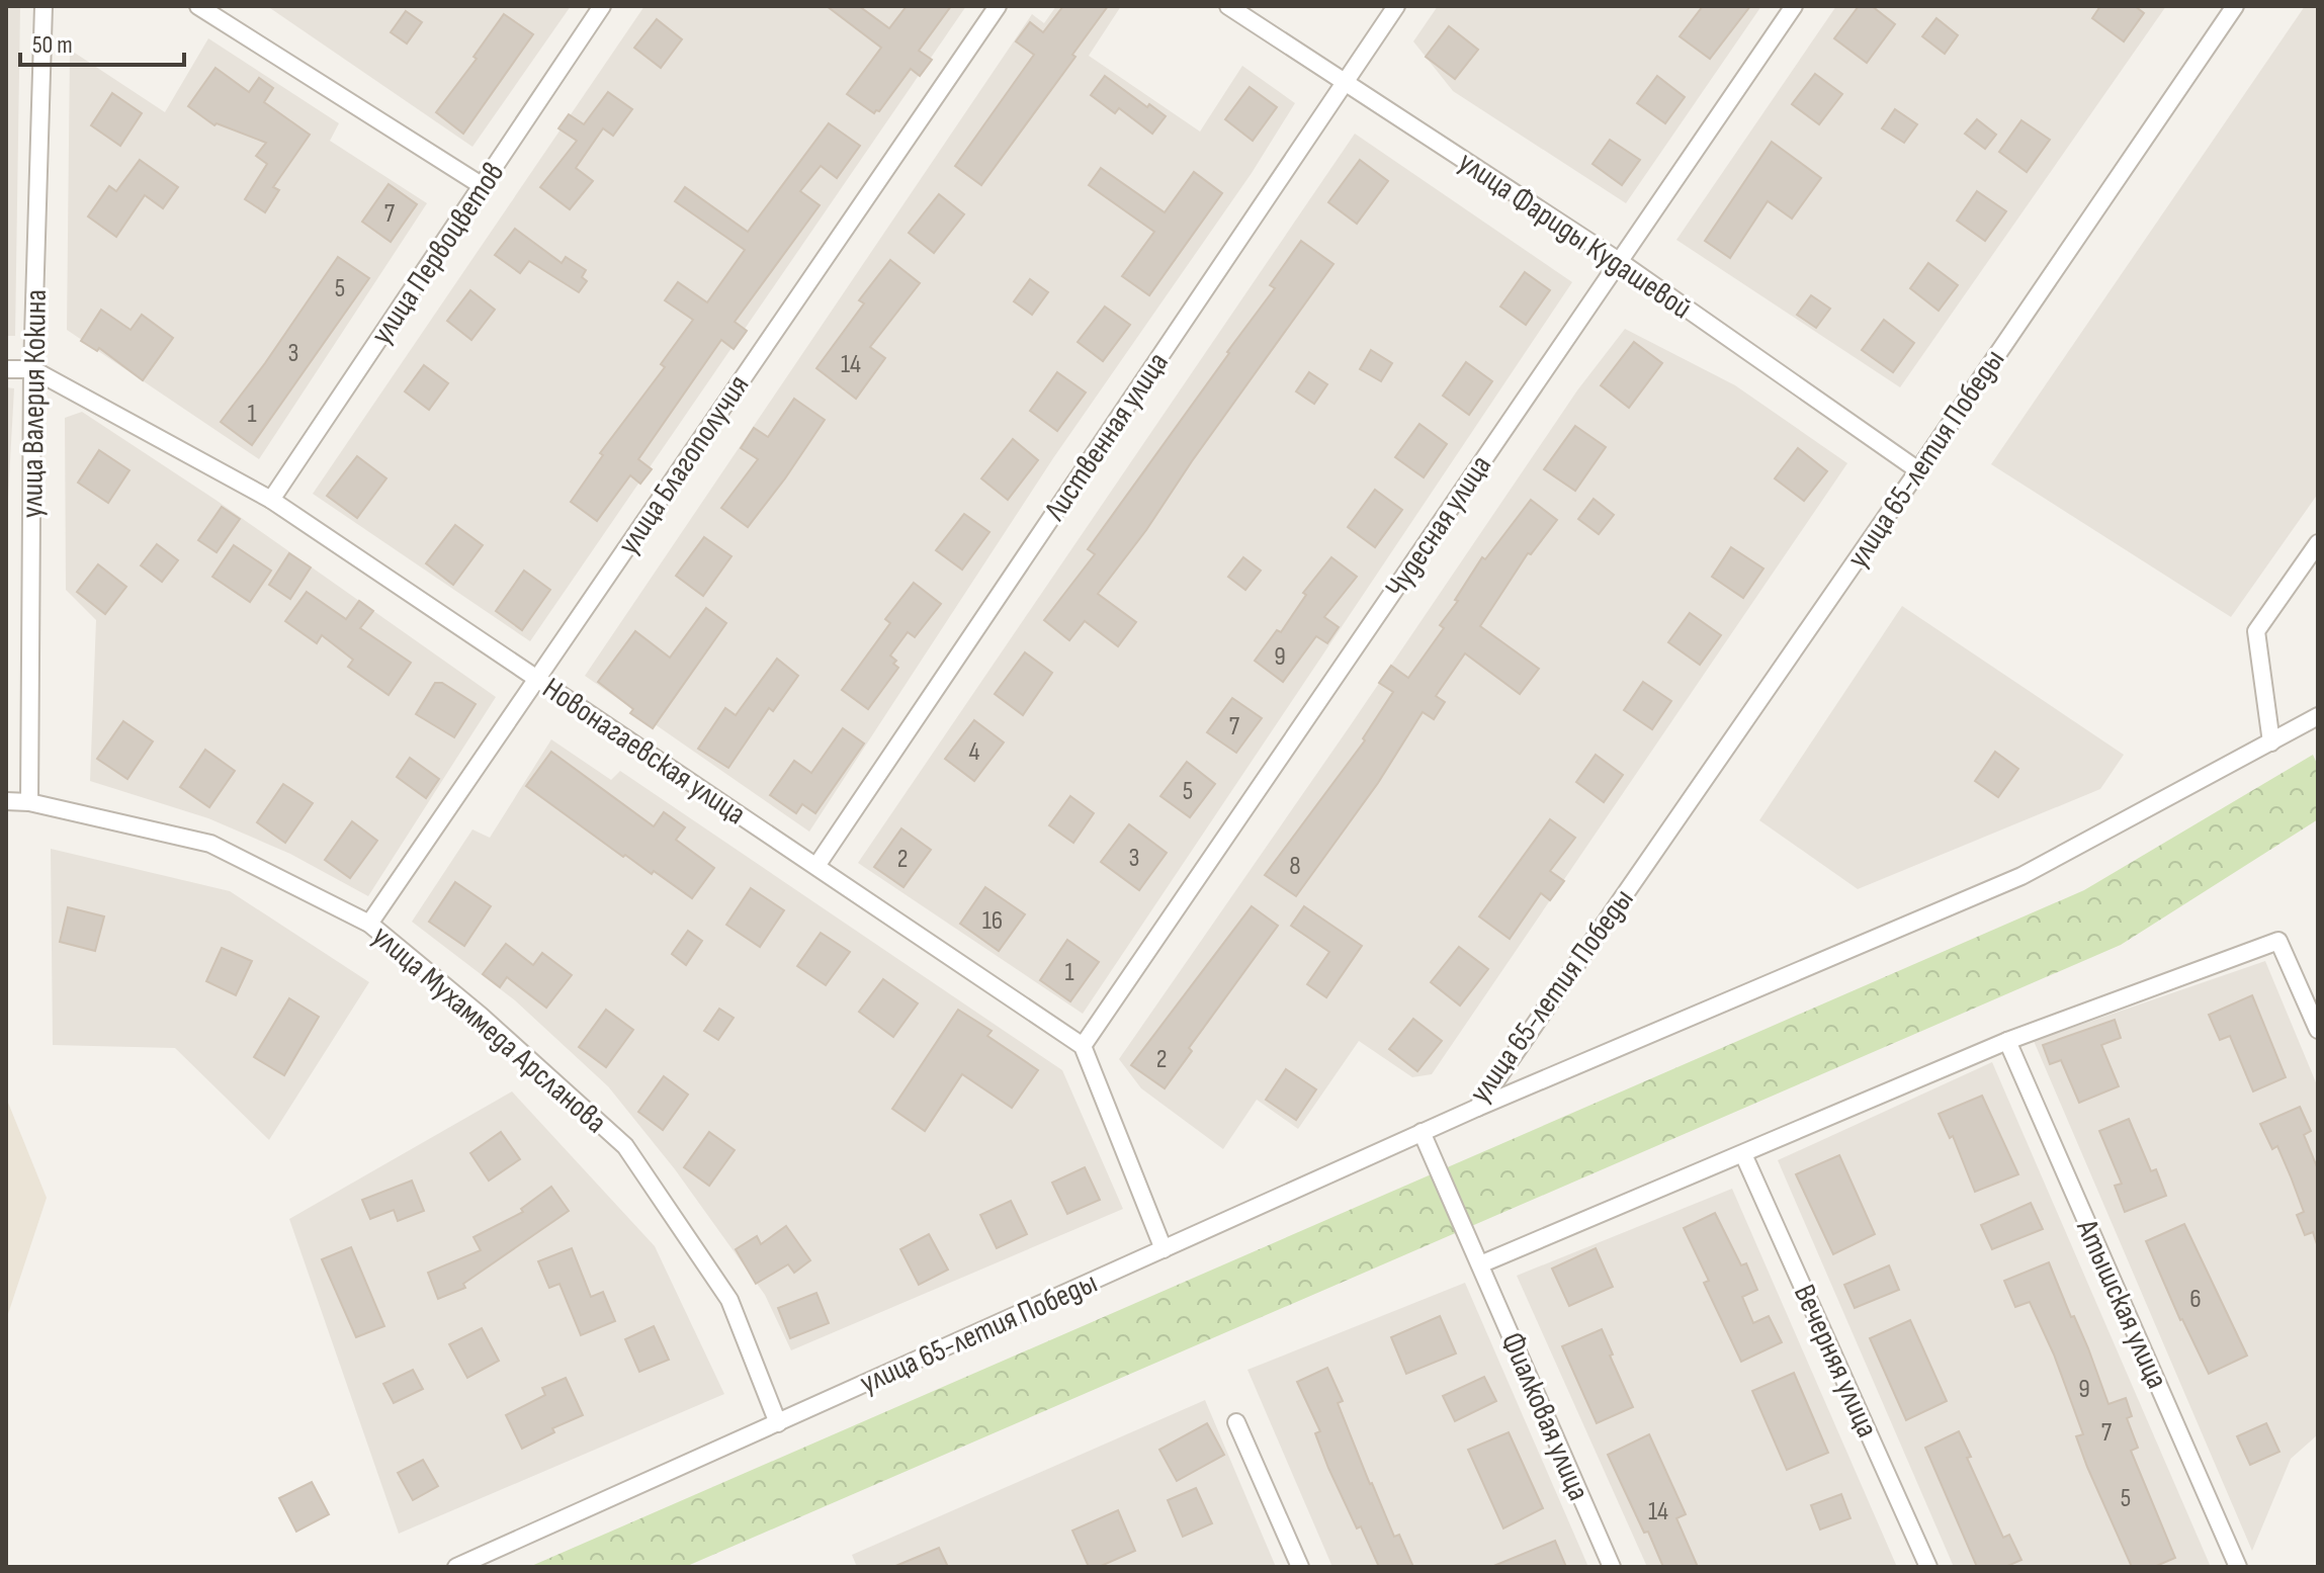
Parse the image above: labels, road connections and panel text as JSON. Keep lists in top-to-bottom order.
{
  "streets": {
    "street": [
      "улица Фариды Кудашевой",
      "улица Первоцветов",
      "улица Валерия Кокина",
      "Лиственная улица",
      "улица 65-летия Победы",
      "улица Благополучия",
      "Чудесная улица",
      "Новонагаевская улица",
      "улица Мухаммеда Арсланова",
      "Атышская улица",
      "Вечерняя улица",
      "Фиалковая улица"
    ]
  },
  "crossings": [
    ["улица Фариды Кудашевой", "Лиственная улица"],
    ["улица Фариды Кудашевой", "улица 65-летия Победы"],
    ["улица Фариды Кудашевой", "Чудесная улица"],
    ["улица Первоцветов", "Новонагаевская улица"],
    ["улица Валерия Кокина", "Новонагаевская улица"],
    ["улица Валерия Кокина", "улица Мухаммеда Арсланова"],
    ["Лиственная улица", "Новонагаевская улица"],
    ["улица 65-летия Победы", "улица Мухаммеда Арсланова"],
    ["улица 65-летия Победы", "Фиалковая улица"],
    ["улица Благополучия", "Новонагаевская улица"],
    ["улица Благополучия", "улица Мухаммеда Арсланова"],
    ["Чудесная улица", "Новонагаевская улица"]
  ],
  "house_numbers": [
    "7",
    "5",
    "3",
    "14",
    "1",
    "9",
    "7",
    "4",
    "5",
    "3",
    "2",
    "8",
    "16",
    "1",
    "2",
    "6",
    "9",
    "7",
    "5",
    "14"
  ],
  "scale_bar": "50 m"
}
